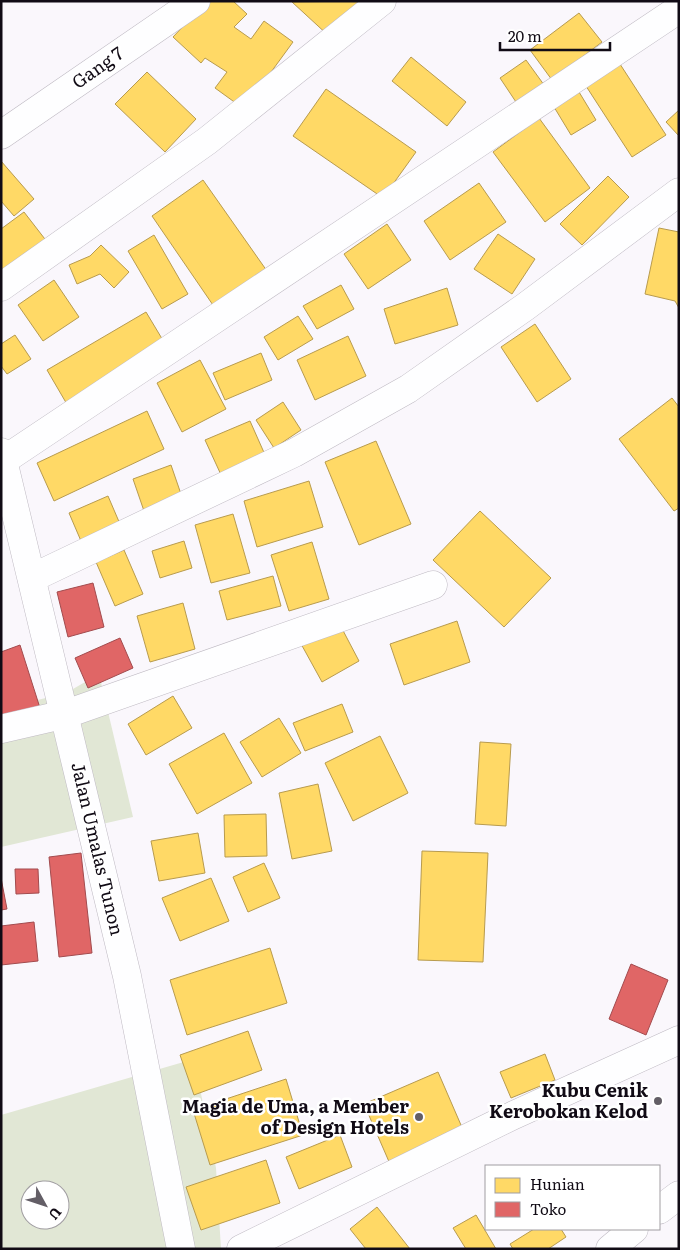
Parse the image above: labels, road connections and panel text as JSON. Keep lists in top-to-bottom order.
{
  "streets": {
    "street": ["Gang 7", "Jalan Umalas Tunon"]
  },
  "places": ["Kubu Cenik Kerobokan Kelod", "Magia de Uma, a Member of Design Hotels"],
  "legend": ["Hunian", "Toko"],
  "scale_bar": "20 m",
  "north": "bottom right"
}
